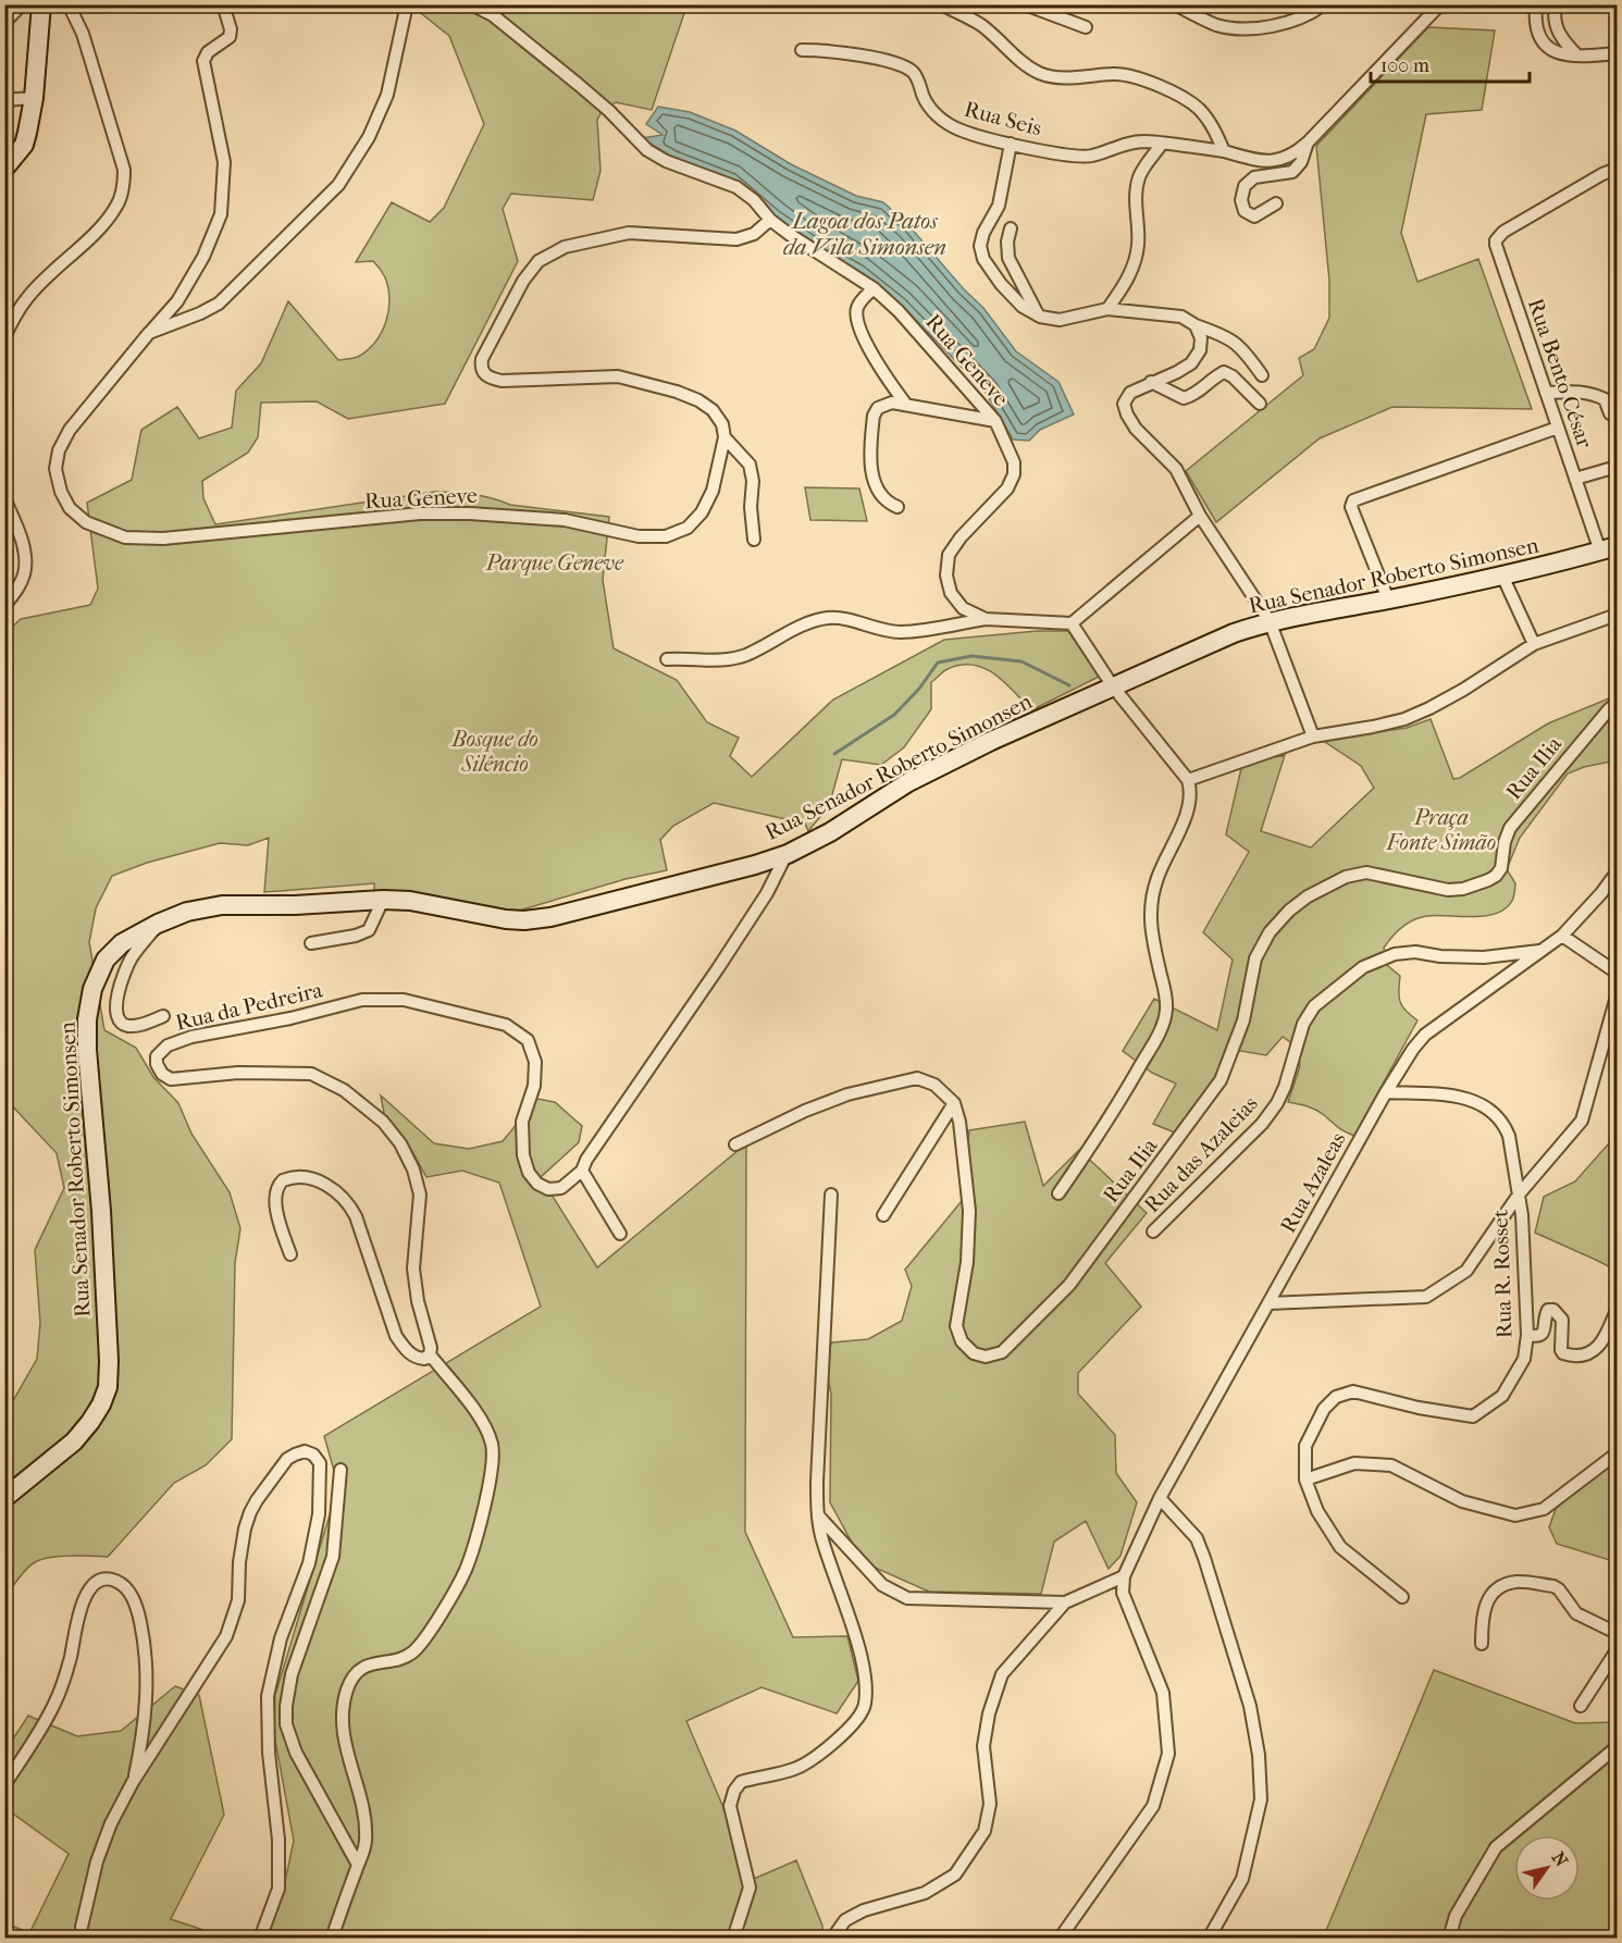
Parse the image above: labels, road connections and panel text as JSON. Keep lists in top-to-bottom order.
{
  "streets": {
    "street": [
      "Rua Seis",
      "Rua Geneve",
      "Rua Bento César",
      "Rua Senador Roberto Simonsen",
      "Rua Ilia",
      "Rua da Pedreira",
      "Rua das Azaleias",
      "Rua Azaleas",
      "Rua R. Rosset"
    ]
  },
  "crossings": [
    ["Rua Bento César", "Rua Senador Roberto Simonsen"],
    ["Rua Senador Roberto Simonsen", "Rua da Pedreira"],
    ["Rua das Azaleias", "Rua Azaleas"],
    ["Rua Azaleas", "Rua R. Rosset"]
  ],
  "water": ["Lagoa dos Patos da Vila Simonsen"],
  "parks": ["Parque Geneve", "Bosque do Silêncio", "Praça Fonte Simão"],
  "scale_bar": "100 m",
  "north": "top right"
}
